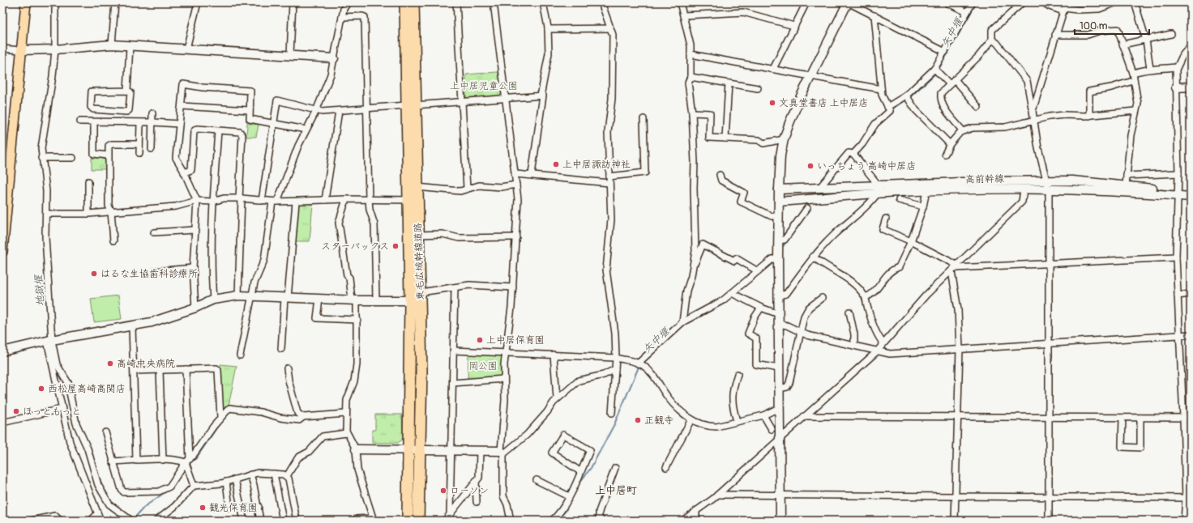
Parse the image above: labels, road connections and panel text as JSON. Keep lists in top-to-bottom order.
{
  "streets": {
    "highway": ["東毛広域幹線道路"],
    "street": ["高前幹線"]
  },
  "districts": ["上中居町"],
  "water": ["矢中堰", "地獄堰"],
  "parks": ["上中居児童公園", "岡公園"],
  "places": [
    "文真堂書店 上中居店",
    "上中居諏訪神社",
    "いっちょう 高崎中居店",
    "スターバックス",
    "はるな生協歯科診療所",
    "上中居保育園",
    "高崎中央病院",
    "西松屋高崎高関店",
    "ほっともっと",
    "正観寺",
    "ローソン",
    "観光保育園"
  ],
  "scale_bar": "100 m"
}
